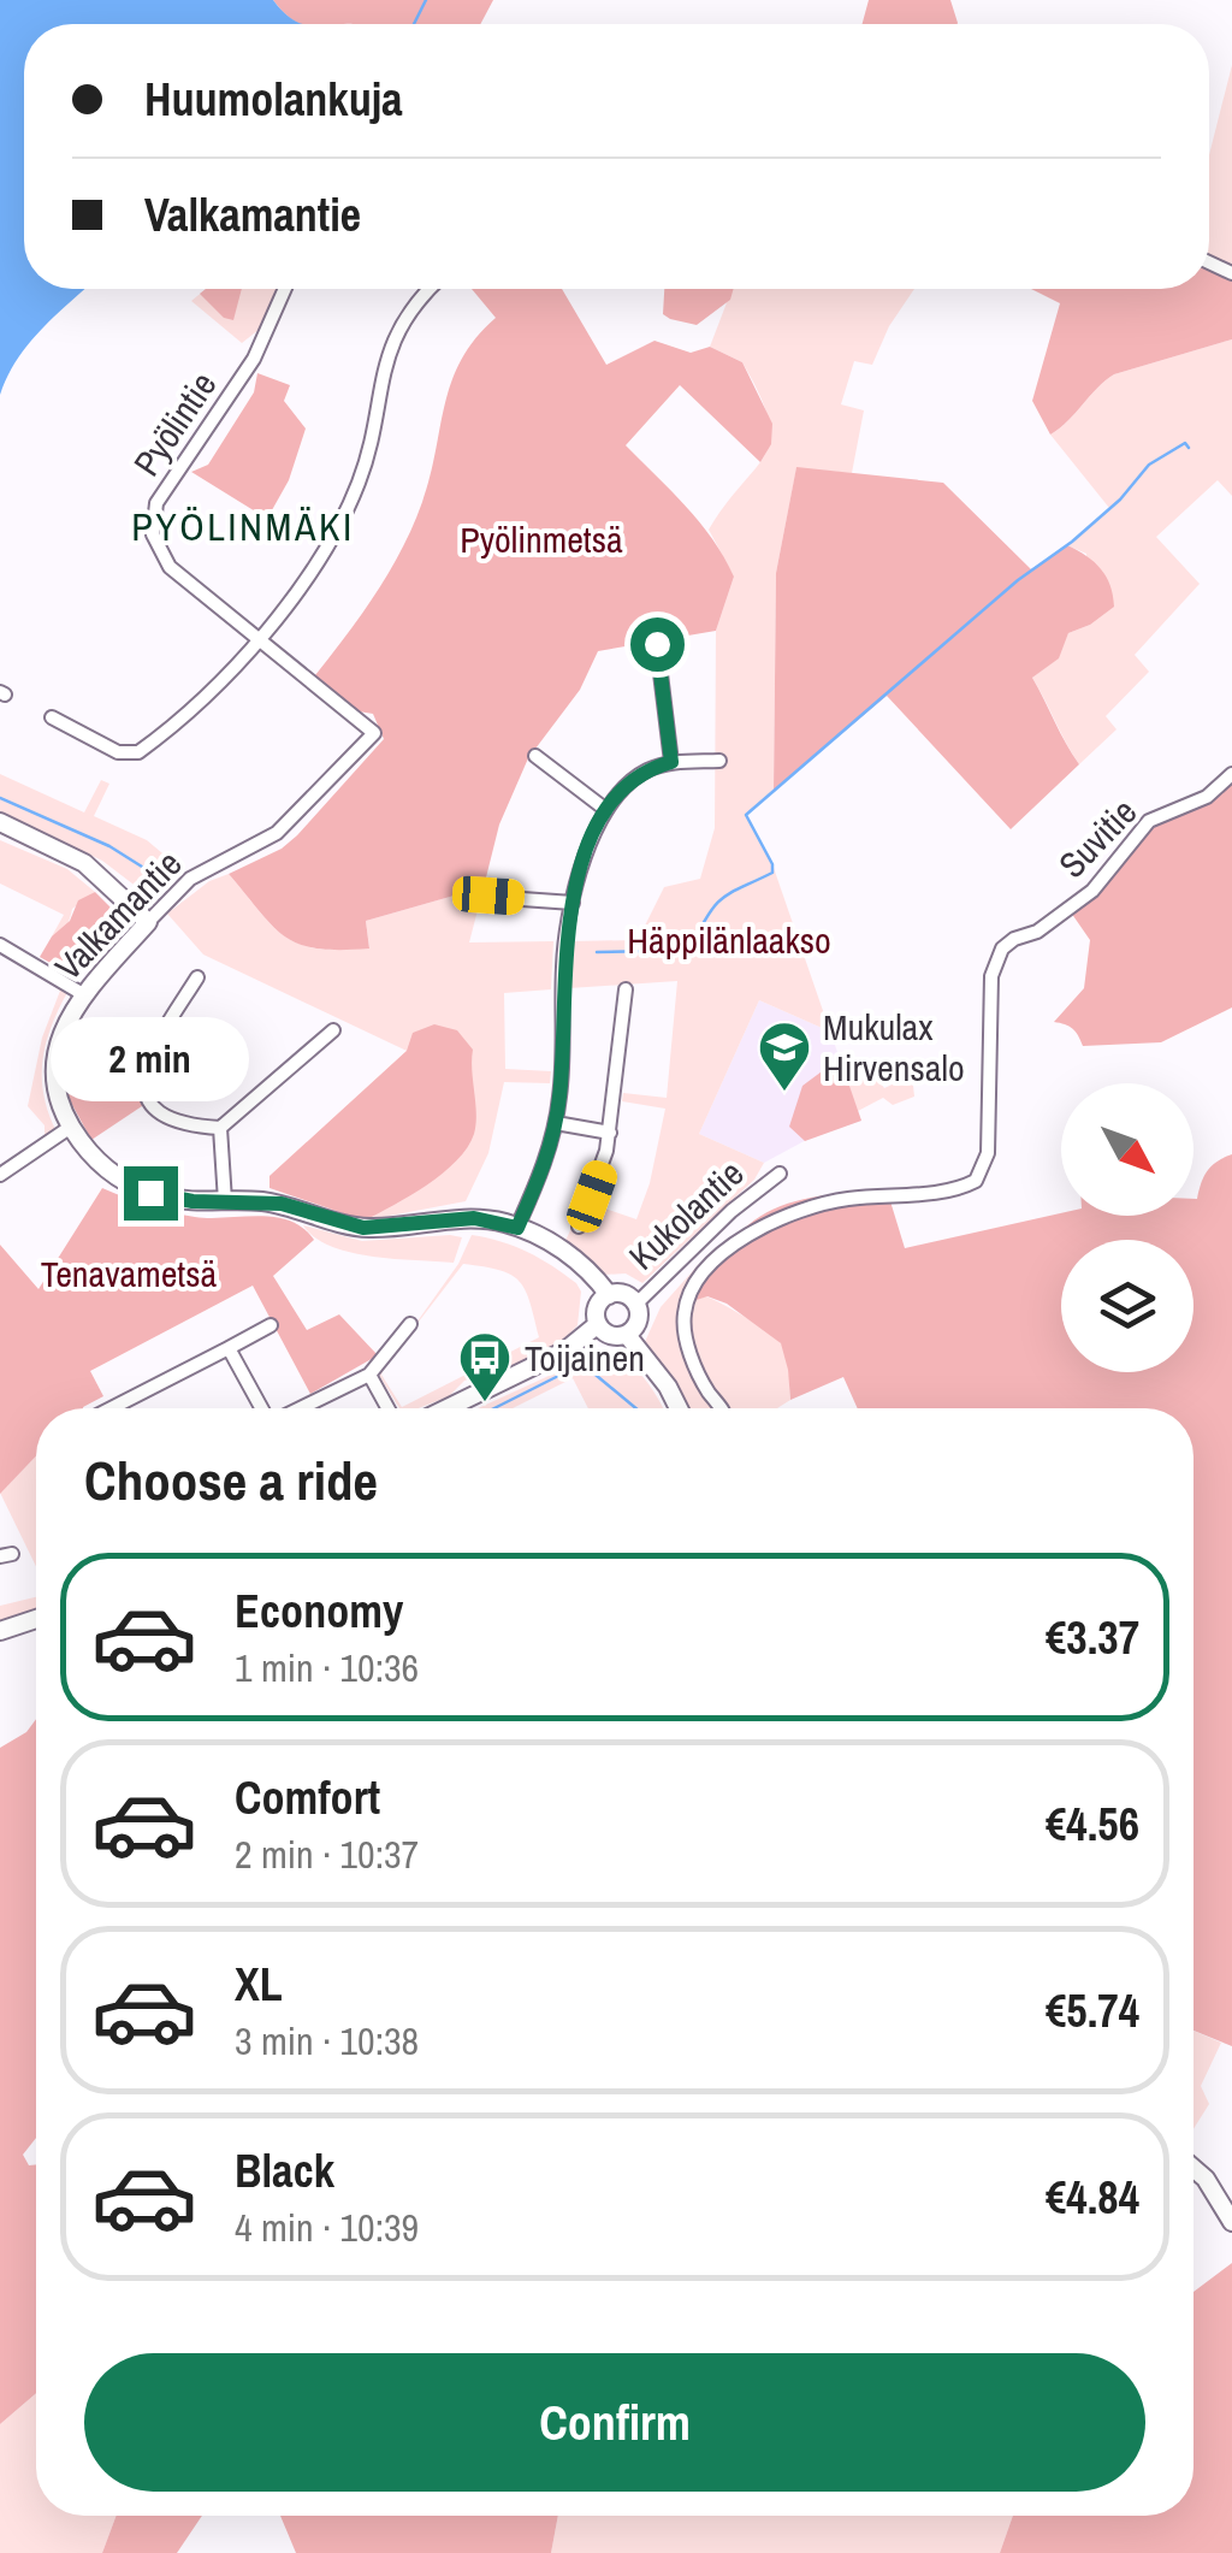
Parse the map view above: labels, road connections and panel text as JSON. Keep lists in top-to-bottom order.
{
  "streets": {
    "street": [
      "Pyölintie",
      "Suvitie",
      "Valkamantie",
      "Kukolantie"
    ]
  },
  "crossings": [
    ["Pyölintie", "Valkamantie"],
    ["Valkamantie", "Kukolantie"]
  ],
  "districts": ["PYÖLINMÄKI"],
  "parks": ["Pyölinmetsä", "Häppilänlaakso", "Tenavametsä"],
  "places": {
    "school or university": ["Mukulax Hirvensalo"],
    "bus stop": ["Toijainen"]
  },
  "north": "bottom right",
  "page": {
    "banner": ["Huumolankuja", "Valkamantie"],
    "bubble": "2 min",
    "heading": "Choose a ride",
    "list": [
      {
        "name": "Economy",
        "note": "1 min · 10:36",
        "value": "€3.37"
      },
      {
        "name": "Comfort",
        "note": "2 min · 10:37",
        "value": "€4.56"
      },
      {
        "name": "XL",
        "note": "3 min · 10:38",
        "value": "€5.74"
      },
      {
        "name": "Black",
        "note": "4 min · 10:39",
        "value": "€4.84"
      }
    ],
    "buttons": "Confirm"
  }
}
